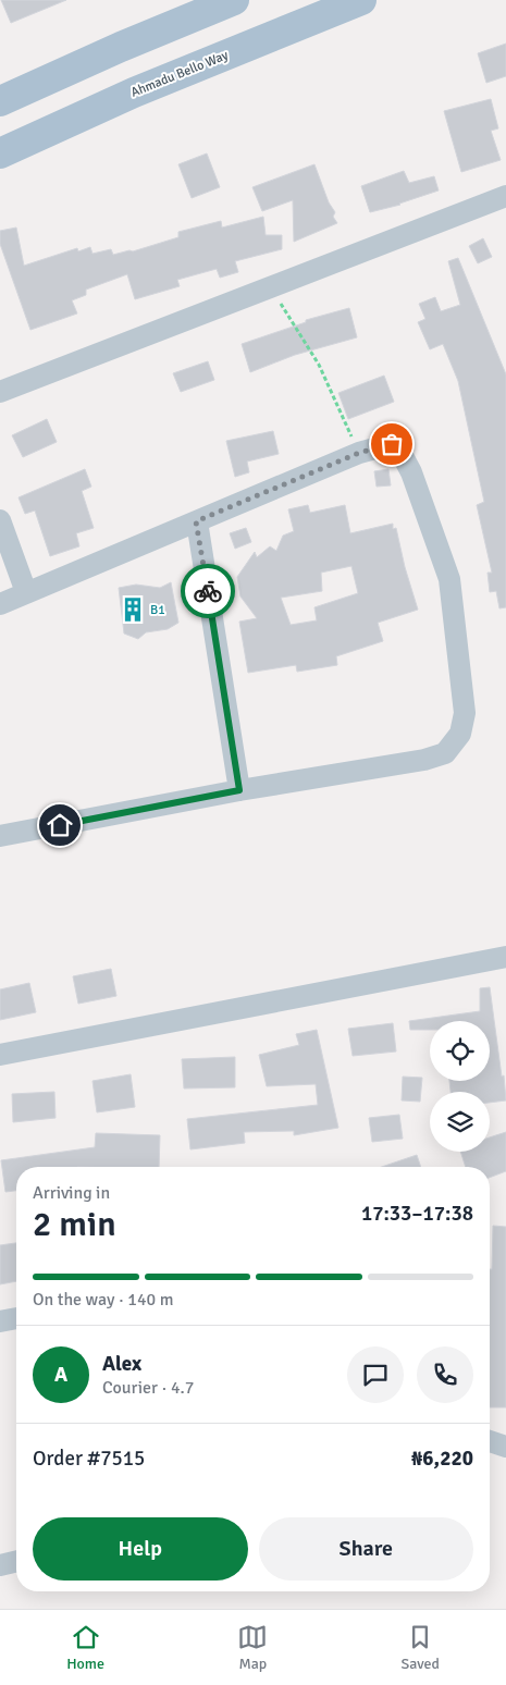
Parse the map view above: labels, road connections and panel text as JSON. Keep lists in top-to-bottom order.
{
  "streets": {
    "main road": ["Ahmadu Bello Way"]
  },
  "places": {
    "building": ["B1"]
  },
  "page": {
    "heading": ["2 min", "Arriving in", "17:33–17:38"],
    "panel": [
      "Alex",
      "Courier · 4.7",
      "Order #7515",
      "₦6,220"
    ],
    "bar": "On the way · 140 m",
    "round": "A",
    "buttons": ["Help", "Share"],
    "tabs": ["Home", "Map", "Saved"]
  }
}
